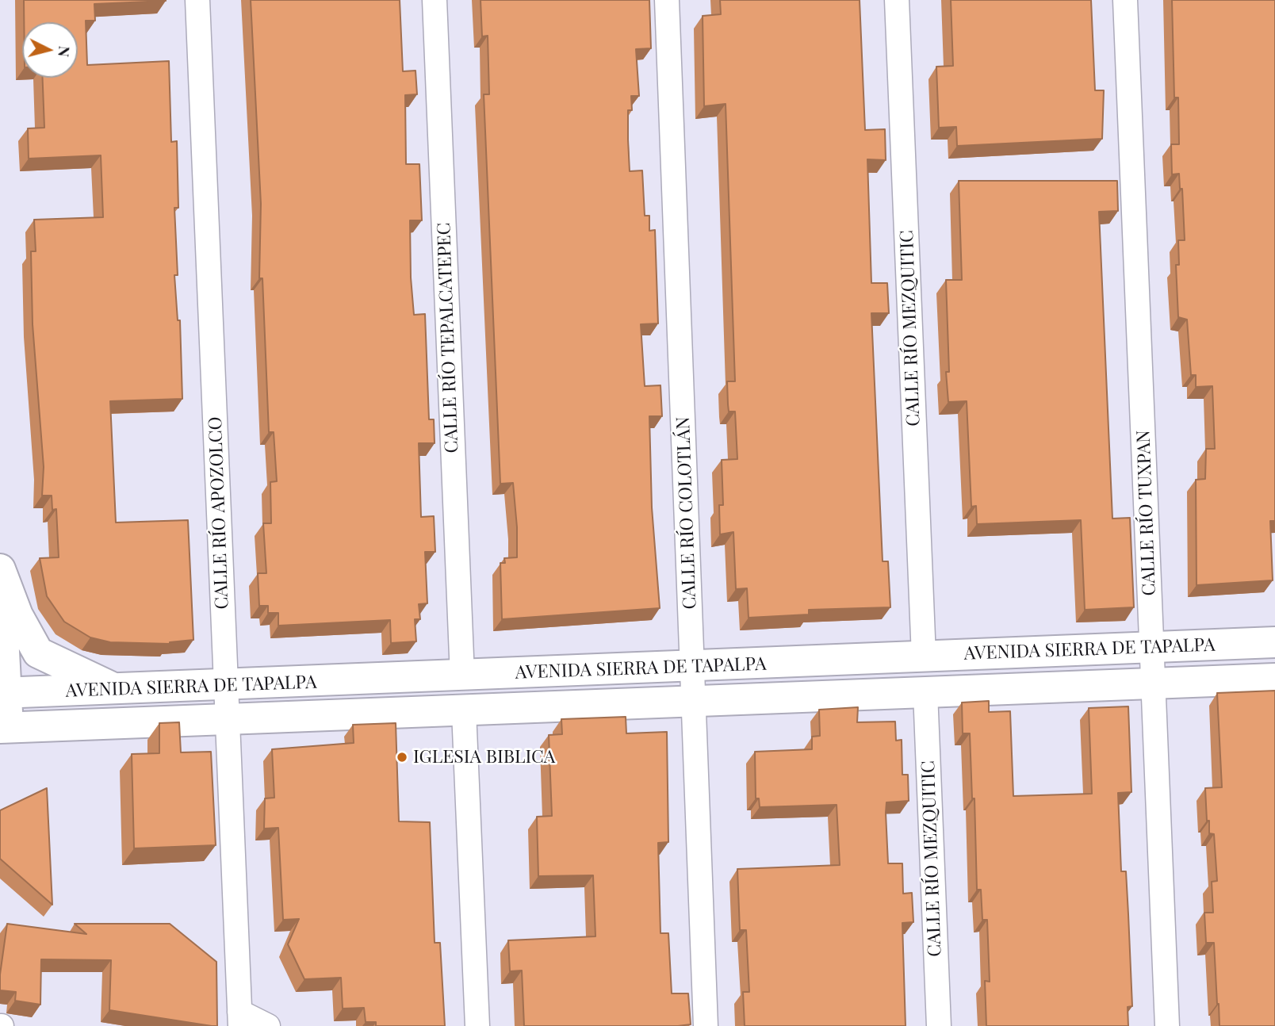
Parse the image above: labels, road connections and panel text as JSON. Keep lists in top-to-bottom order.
{
  "streets": {
    "main road": ["AVENIDA SIERRA DE TAPALPA"],
    "street": [
      "CALLE RÍO MEZQUITIC",
      "CALLE RÍO TEPALCATEPEC",
      "CALLE RÍO APOZOLCO",
      "CALLE RÍO COLOTLÁN",
      "CALLE RÍO TUXPAN"
    ]
  },
  "crossings": [
    ["CALLE RÍO MEZQUITIC", "AVENIDA SIERRA DE TAPALPA"],
    ["CALLE RÍO TEPALCATEPEC", "AVENIDA SIERRA DE TAPALPA"],
    ["CALLE RÍO APOZOLCO", "AVENIDA SIERRA DE TAPALPA"],
    ["CALLE RÍO COLOTLÁN", "AVENIDA SIERRA DE TAPALPA"],
    ["CALLE RÍO TUXPAN", "AVENIDA SIERRA DE TAPALPA"]
  ],
  "places": ["IGLESIA BIBLICA"],
  "north": "right"
}
